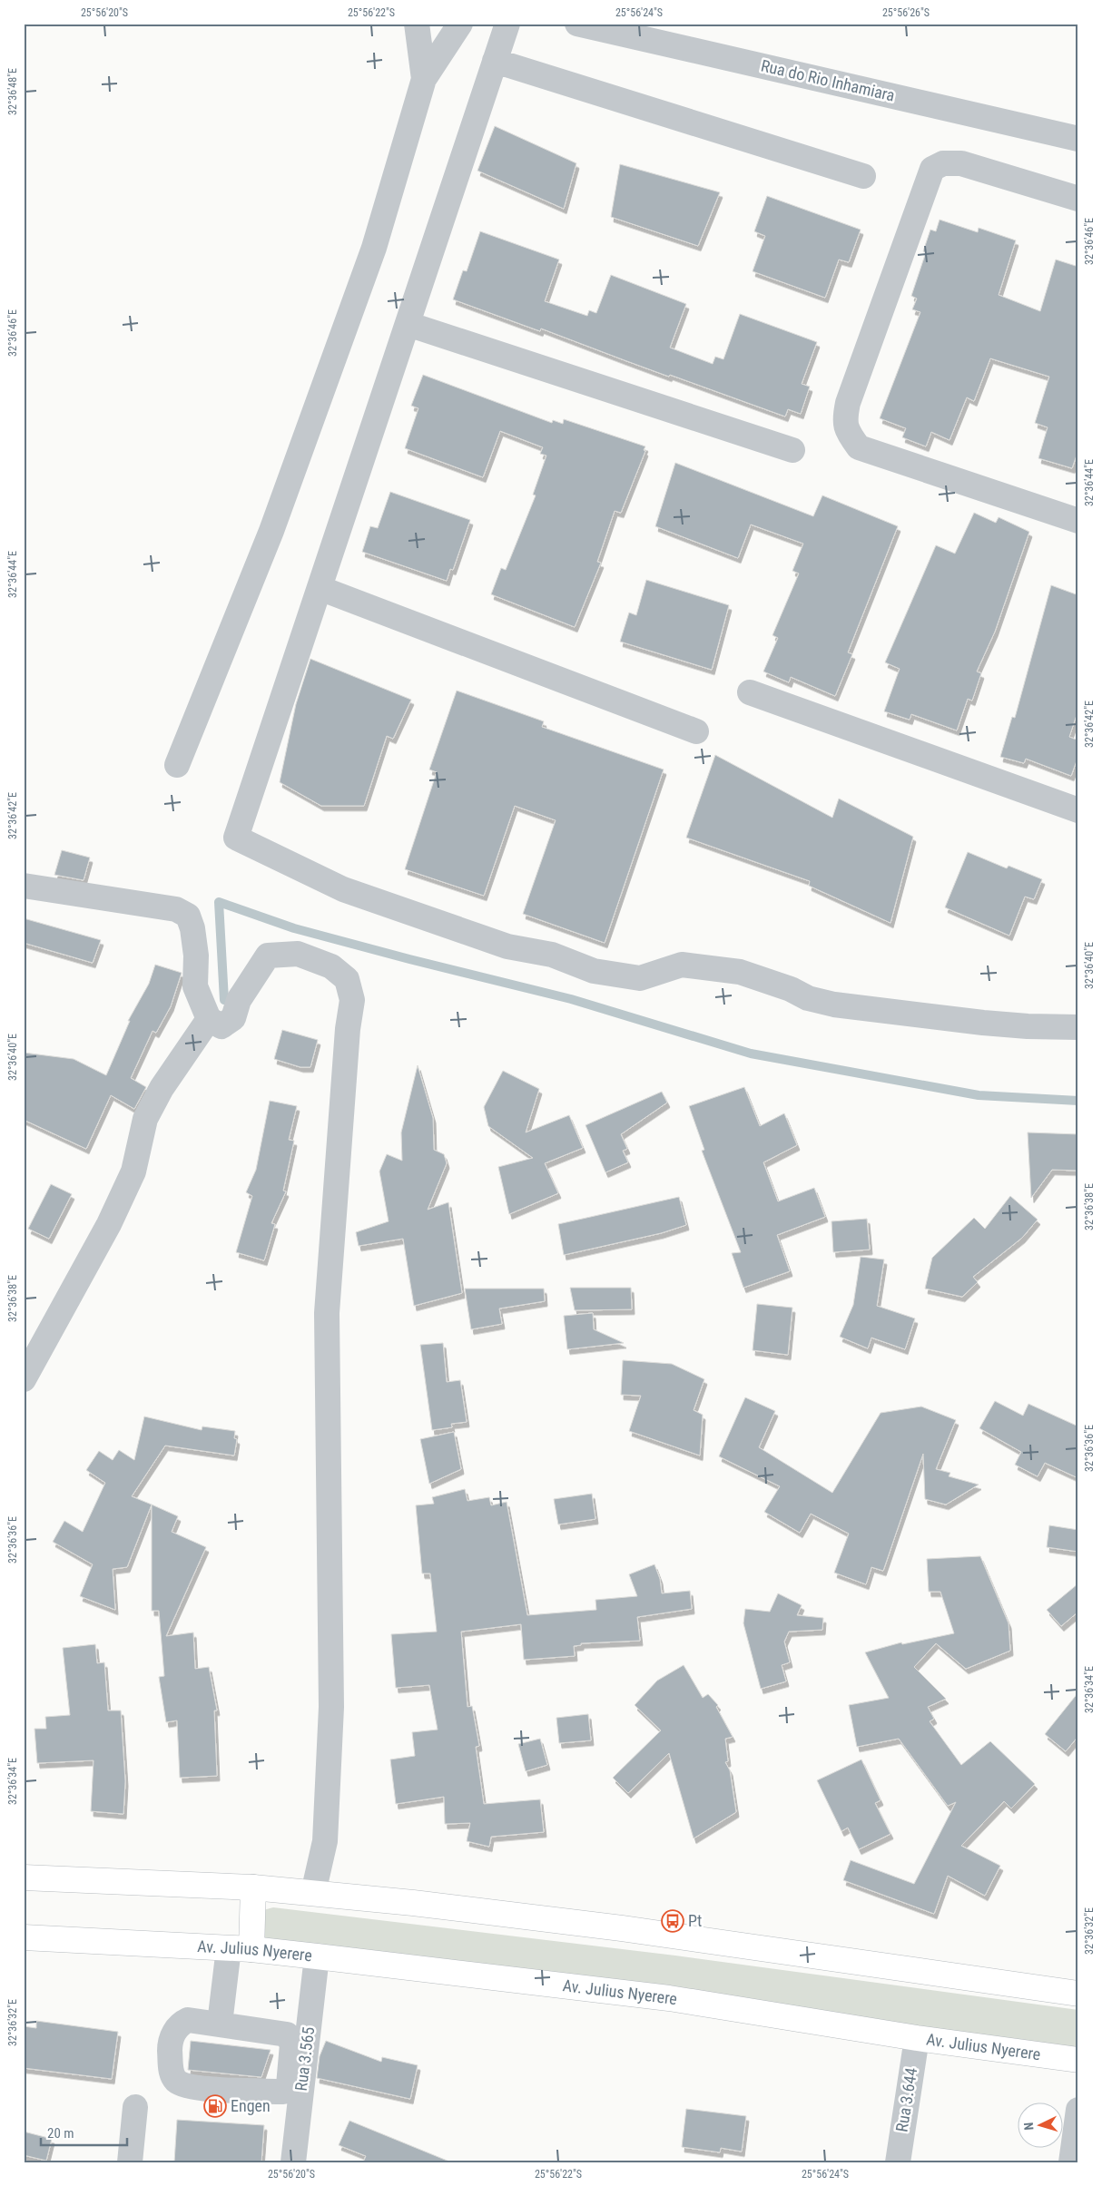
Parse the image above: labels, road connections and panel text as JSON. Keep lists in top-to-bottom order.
{
  "streets": {
    "main road": ["Av. Julius Nyerere"],
    "street": ["Rua do Rio Inhamiara", "Rua 3.565", "Rua 3.644"]
  },
  "crossings": [
    ["Av. Julius Nyerere", "Rua 3.565"],
    ["Av. Julius Nyerere", "Rua 3.644"]
  ],
  "places": {
    "bus stop": ["Pt"],
    "fuel station": ["Engen"]
  },
  "scale_bar": "20 m",
  "north": "left",
  "coordinates": [
    "25°56'20\"S",
    "25°56'22\"S",
    "25°56'24\"S",
    "25°56'26\"S",
    "32°36'48\"E",
    "32°36'46\"E",
    "32°36'44\"E",
    "32°36'42\"E",
    "32°36'40\"E",
    "32°36'38\"E",
    "32°36'36\"E",
    "32°36'34\"E",
    "32°36'32\"E"
  ]
}
